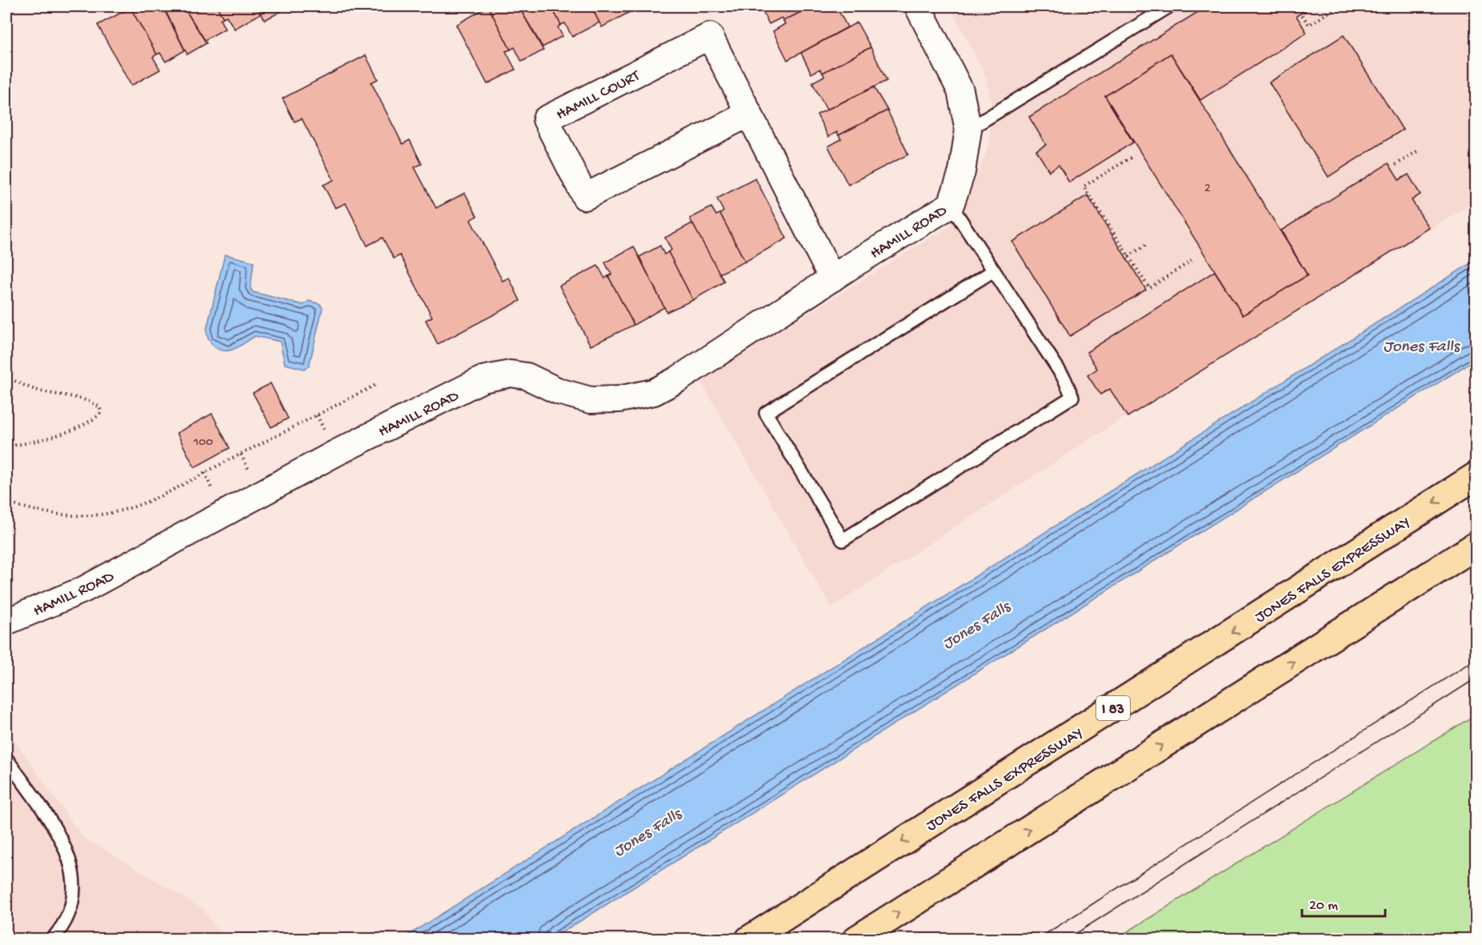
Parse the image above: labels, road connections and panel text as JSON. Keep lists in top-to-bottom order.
{
  "streets": {
    "highway": ["JONES FALLS EXPRESSWAY", "I 83"],
    "street": ["HAMILL COURT", "HAMILL ROAD"]
  },
  "water": ["Jones Falls"],
  "house_numbers": ["2", "100"],
  "scale_bar": "20 m"
}
